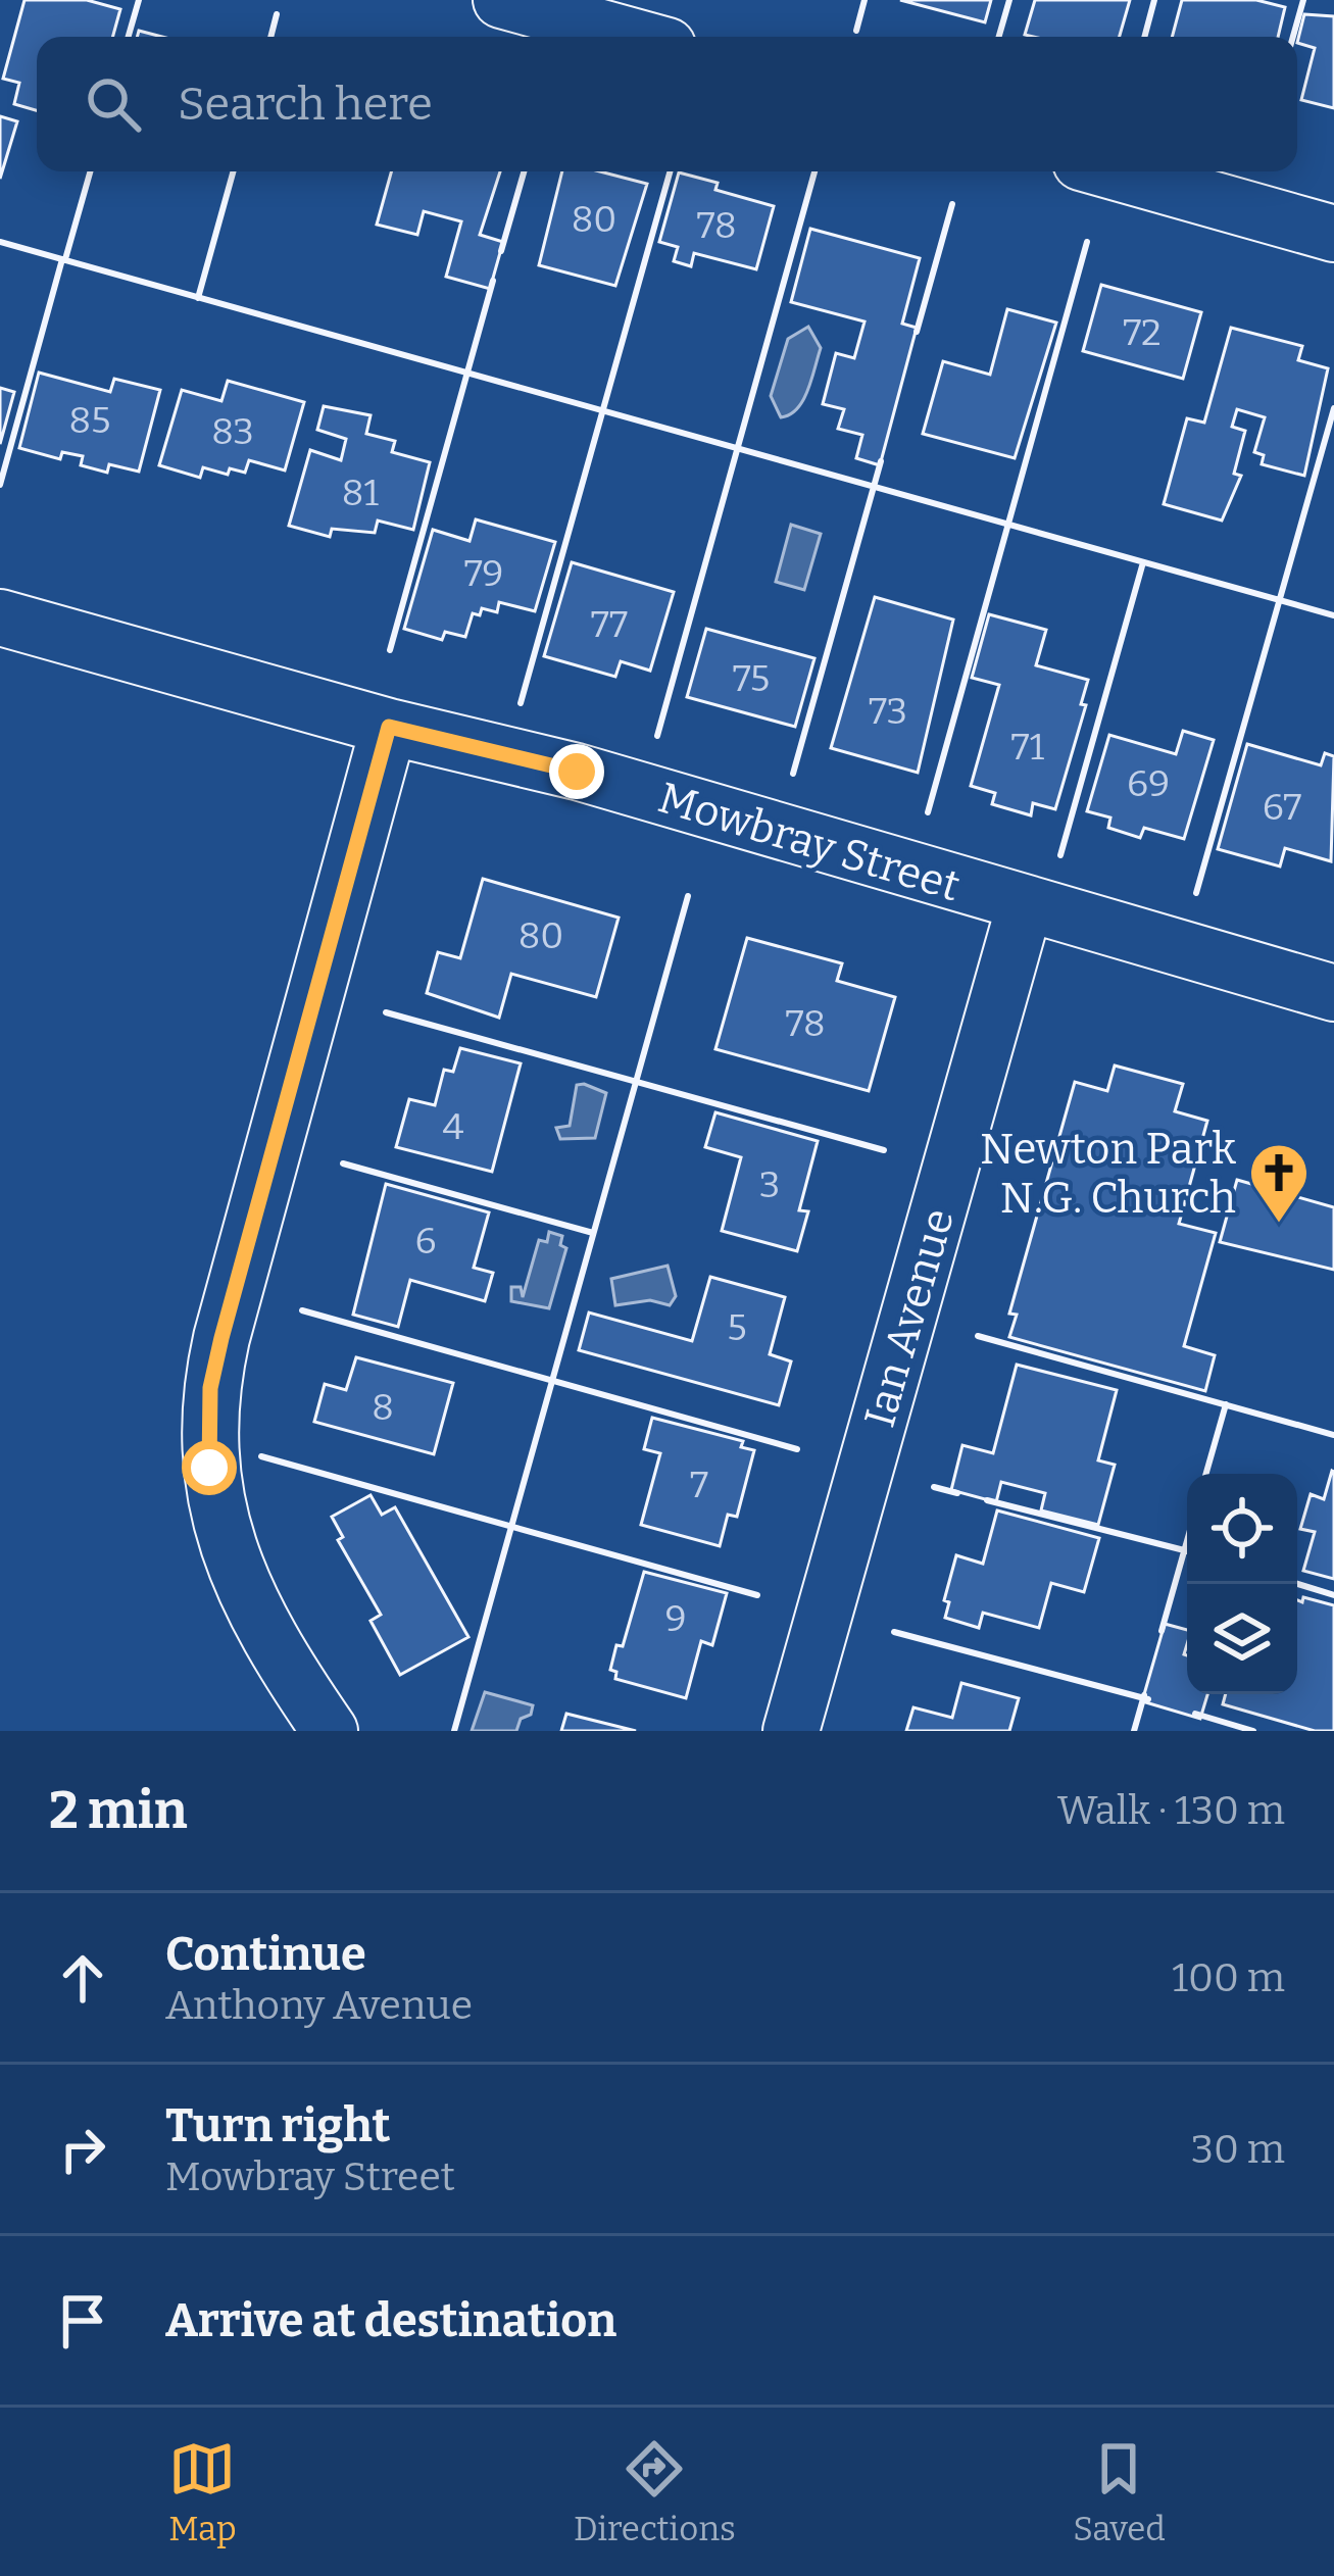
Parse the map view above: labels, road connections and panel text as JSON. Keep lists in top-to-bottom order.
{
  "streets": {
    "street": ["Mowbray Street", "Ian Avenue"]
  },
  "crossings": [
    ["Mowbray Street", "Ian Avenue"]
  ],
  "places": {
    "church": ["Newton Park N.G. Church"]
  },
  "house_numbers": [
    "80",
    "78",
    "72",
    "85",
    "83",
    "81",
    "79",
    "77",
    "75",
    "73",
    "71",
    "69",
    "67",
    "80",
    "78",
    "4",
    "3",
    "6",
    "5",
    "8",
    "7",
    "9"
  ],
  "page": {
    "search": "Search here",
    "heading": ["2 min", "Walk · 130 m"],
    "list": [
      ["Continue", "Anthony Avenue", "100 m"],
      ["Turn right", "Mowbray Street", "30 m"],
      "Arrive at destination"
    ],
    "nav": ["Map", "Directions", "Saved"]
  }
}
